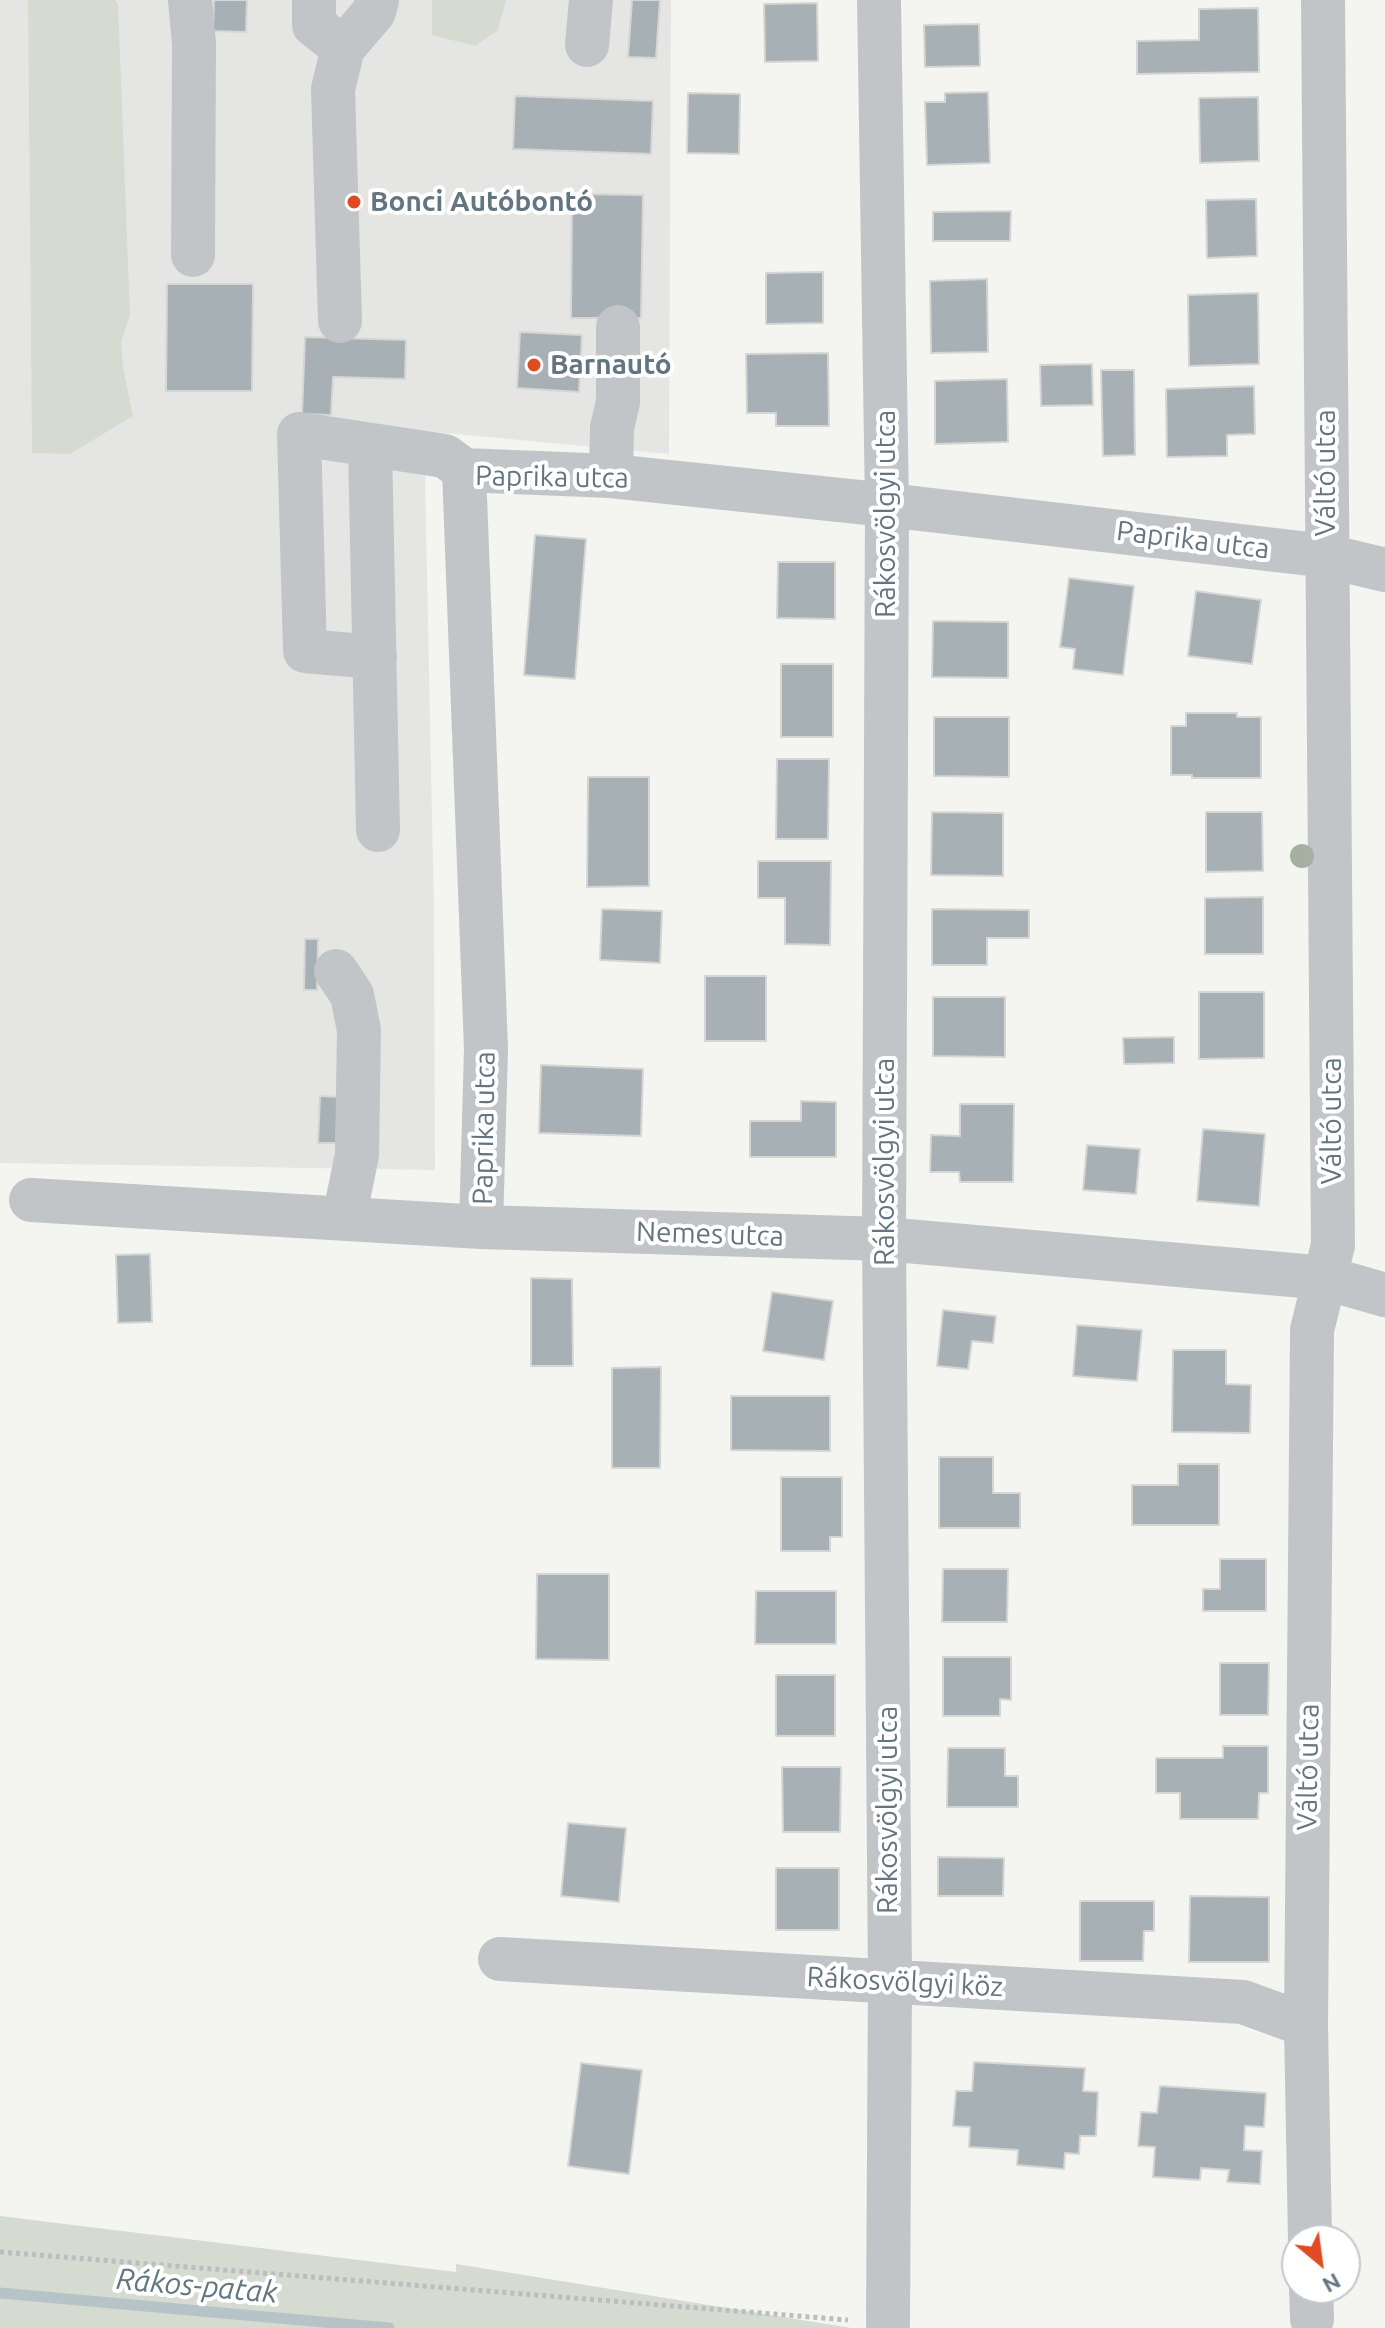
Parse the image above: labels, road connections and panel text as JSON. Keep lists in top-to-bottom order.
{
  "streets": {
    "street": [
      "Váltó utca",
      "Paprika utca",
      "Rákosvölgyi utca",
      "Nemes utca",
      "Rákosvölgyi köz"
    ]
  },
  "crossings": [
    ["Váltó utca", "Paprika utca"],
    ["Váltó utca", "Nemes utca"],
    ["Váltó utca", "Rákosvölgyi köz"],
    ["Paprika utca", "Rákosvölgyi utca"],
    ["Paprika utca", "Nemes utca"],
    ["Rákosvölgyi utca", "Nemes utca"],
    ["Rákosvölgyi utca", "Rákosvölgyi köz"]
  ],
  "water": ["Rákos-patak"],
  "places": ["Bonci Autóbontó", "Barnautó"],
  "north": "bottom right"
}
